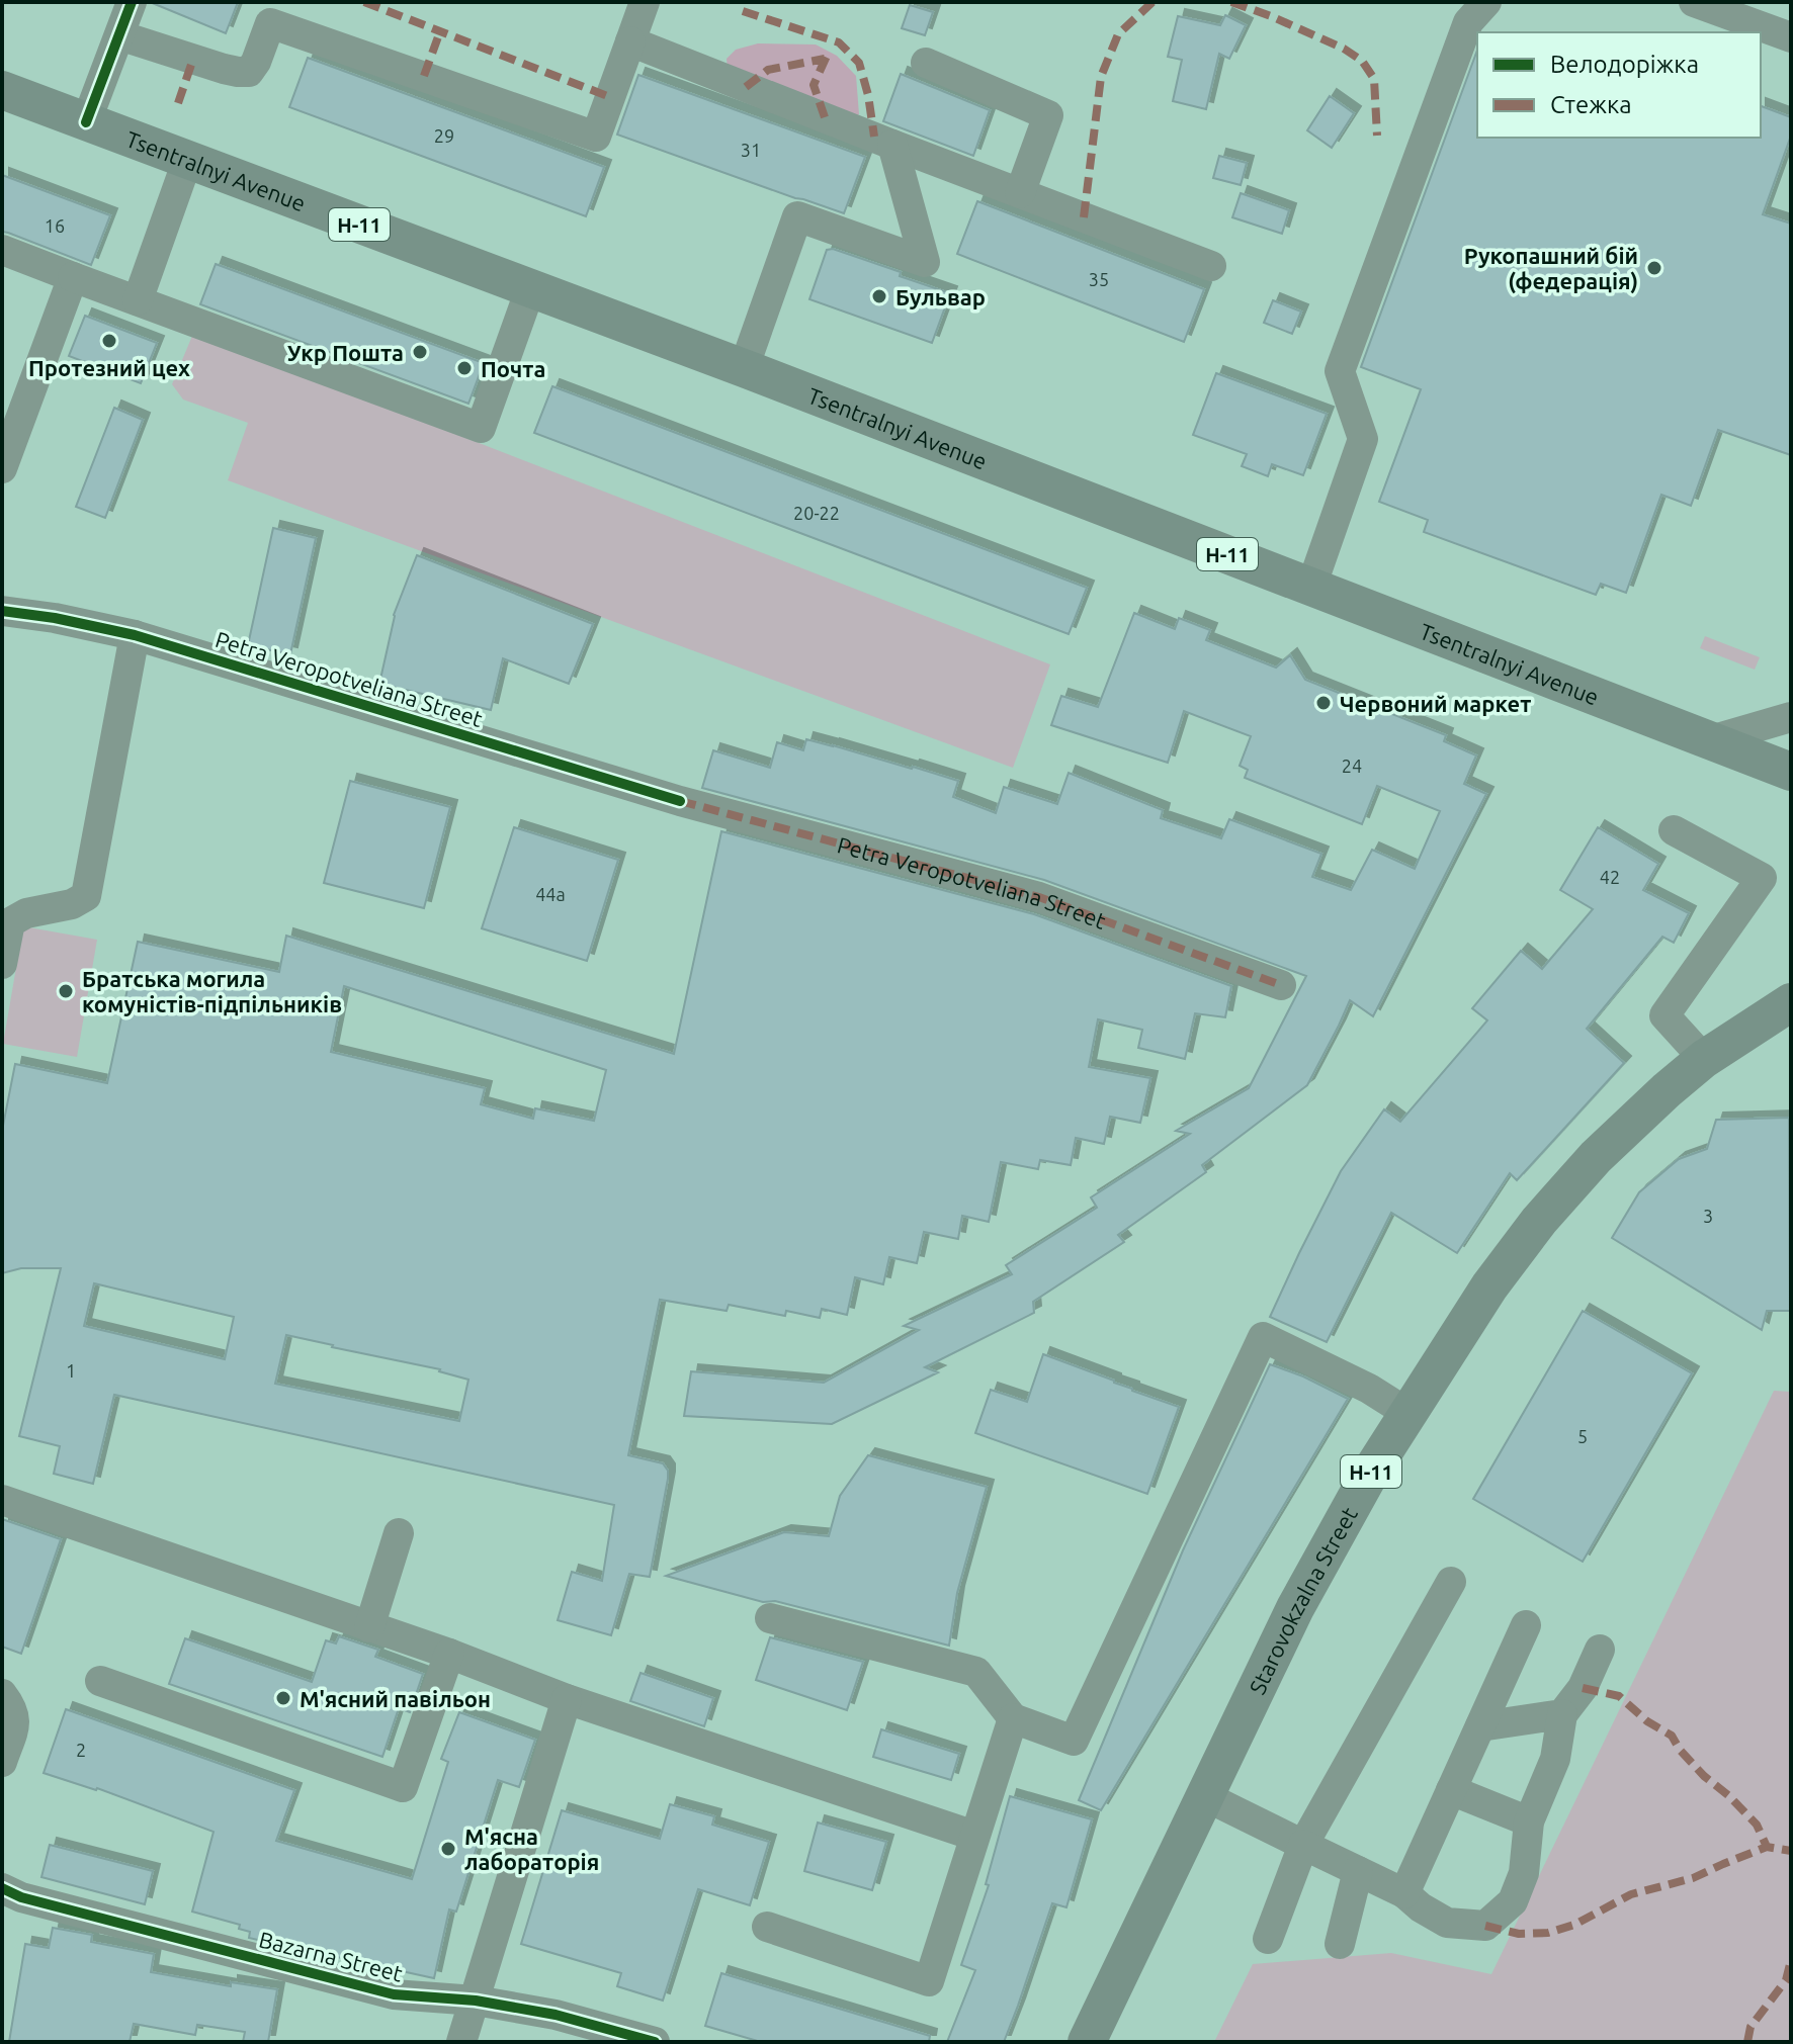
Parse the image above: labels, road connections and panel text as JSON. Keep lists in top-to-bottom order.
{
  "streets": {
    "main road": ["Tsentralnyi Avenue", "Н-11", "Starovokzalna Street"],
    "street": ["Petra Veropotveliana Street", "Bazarna Street"]
  },
  "places": [
    "Рукопашний бій (федерація)",
    "Бульвар",
    "Протезний цех",
    "Укр Пошта",
    "Почта",
    "Червоний маркет",
    "Братська могила комуністів-підпільників",
    "М'ясний павільон",
    "М'ясна лабораторія"
  ],
  "house_numbers": [
    "29",
    "31",
    "16",
    "35",
    "20-22",
    "24",
    "42",
    "44а",
    "3",
    "1",
    "5",
    "2"
  ],
  "legend": ["Велодоріжка", "Стежка"]
}
